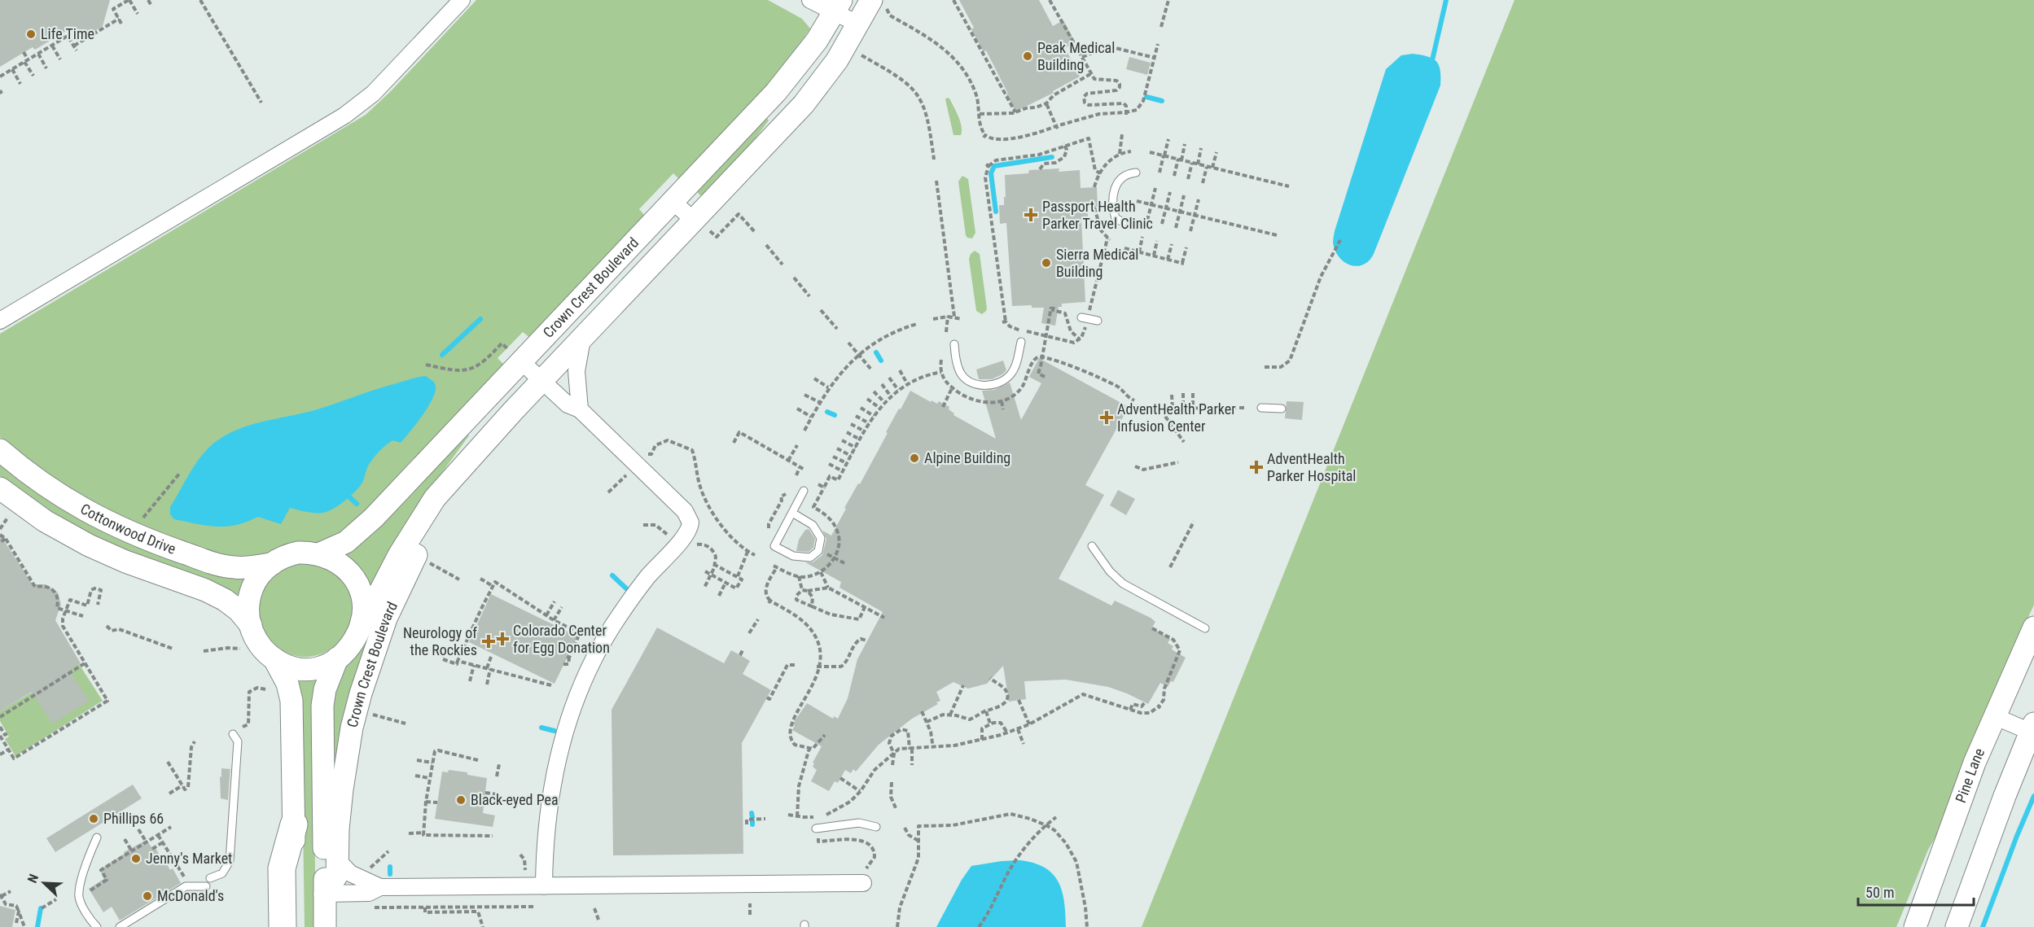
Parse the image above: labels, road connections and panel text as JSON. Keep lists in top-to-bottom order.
{
  "streets": {
    "main road": ["Crown Crest Boulevard", "Cottonwood Drive", "Pine Lane"]
  },
  "crossings": [
    ["Crown Crest Boulevard", "Cottonwood Drive"]
  ],
  "places": {
    "other": [
      "Life Time",
      "Peak Medical Building",
      "Sierra Medical Building",
      "Alpine Building",
      "Black-eyed Pea",
      "Phillips 66",
      "Jenny's Market",
      "McDonald's"
    ],
    "health": [
      "Passport Health Parker Travel Clinic",
      "AdventHealth Parker Infusion Center",
      "AdventHealth Parker Hospital",
      "Colorado Center for Egg Donation",
      "Neurology of the Rockies"
    ]
  },
  "scale_bar": "50 m",
  "north": "top left"
}
